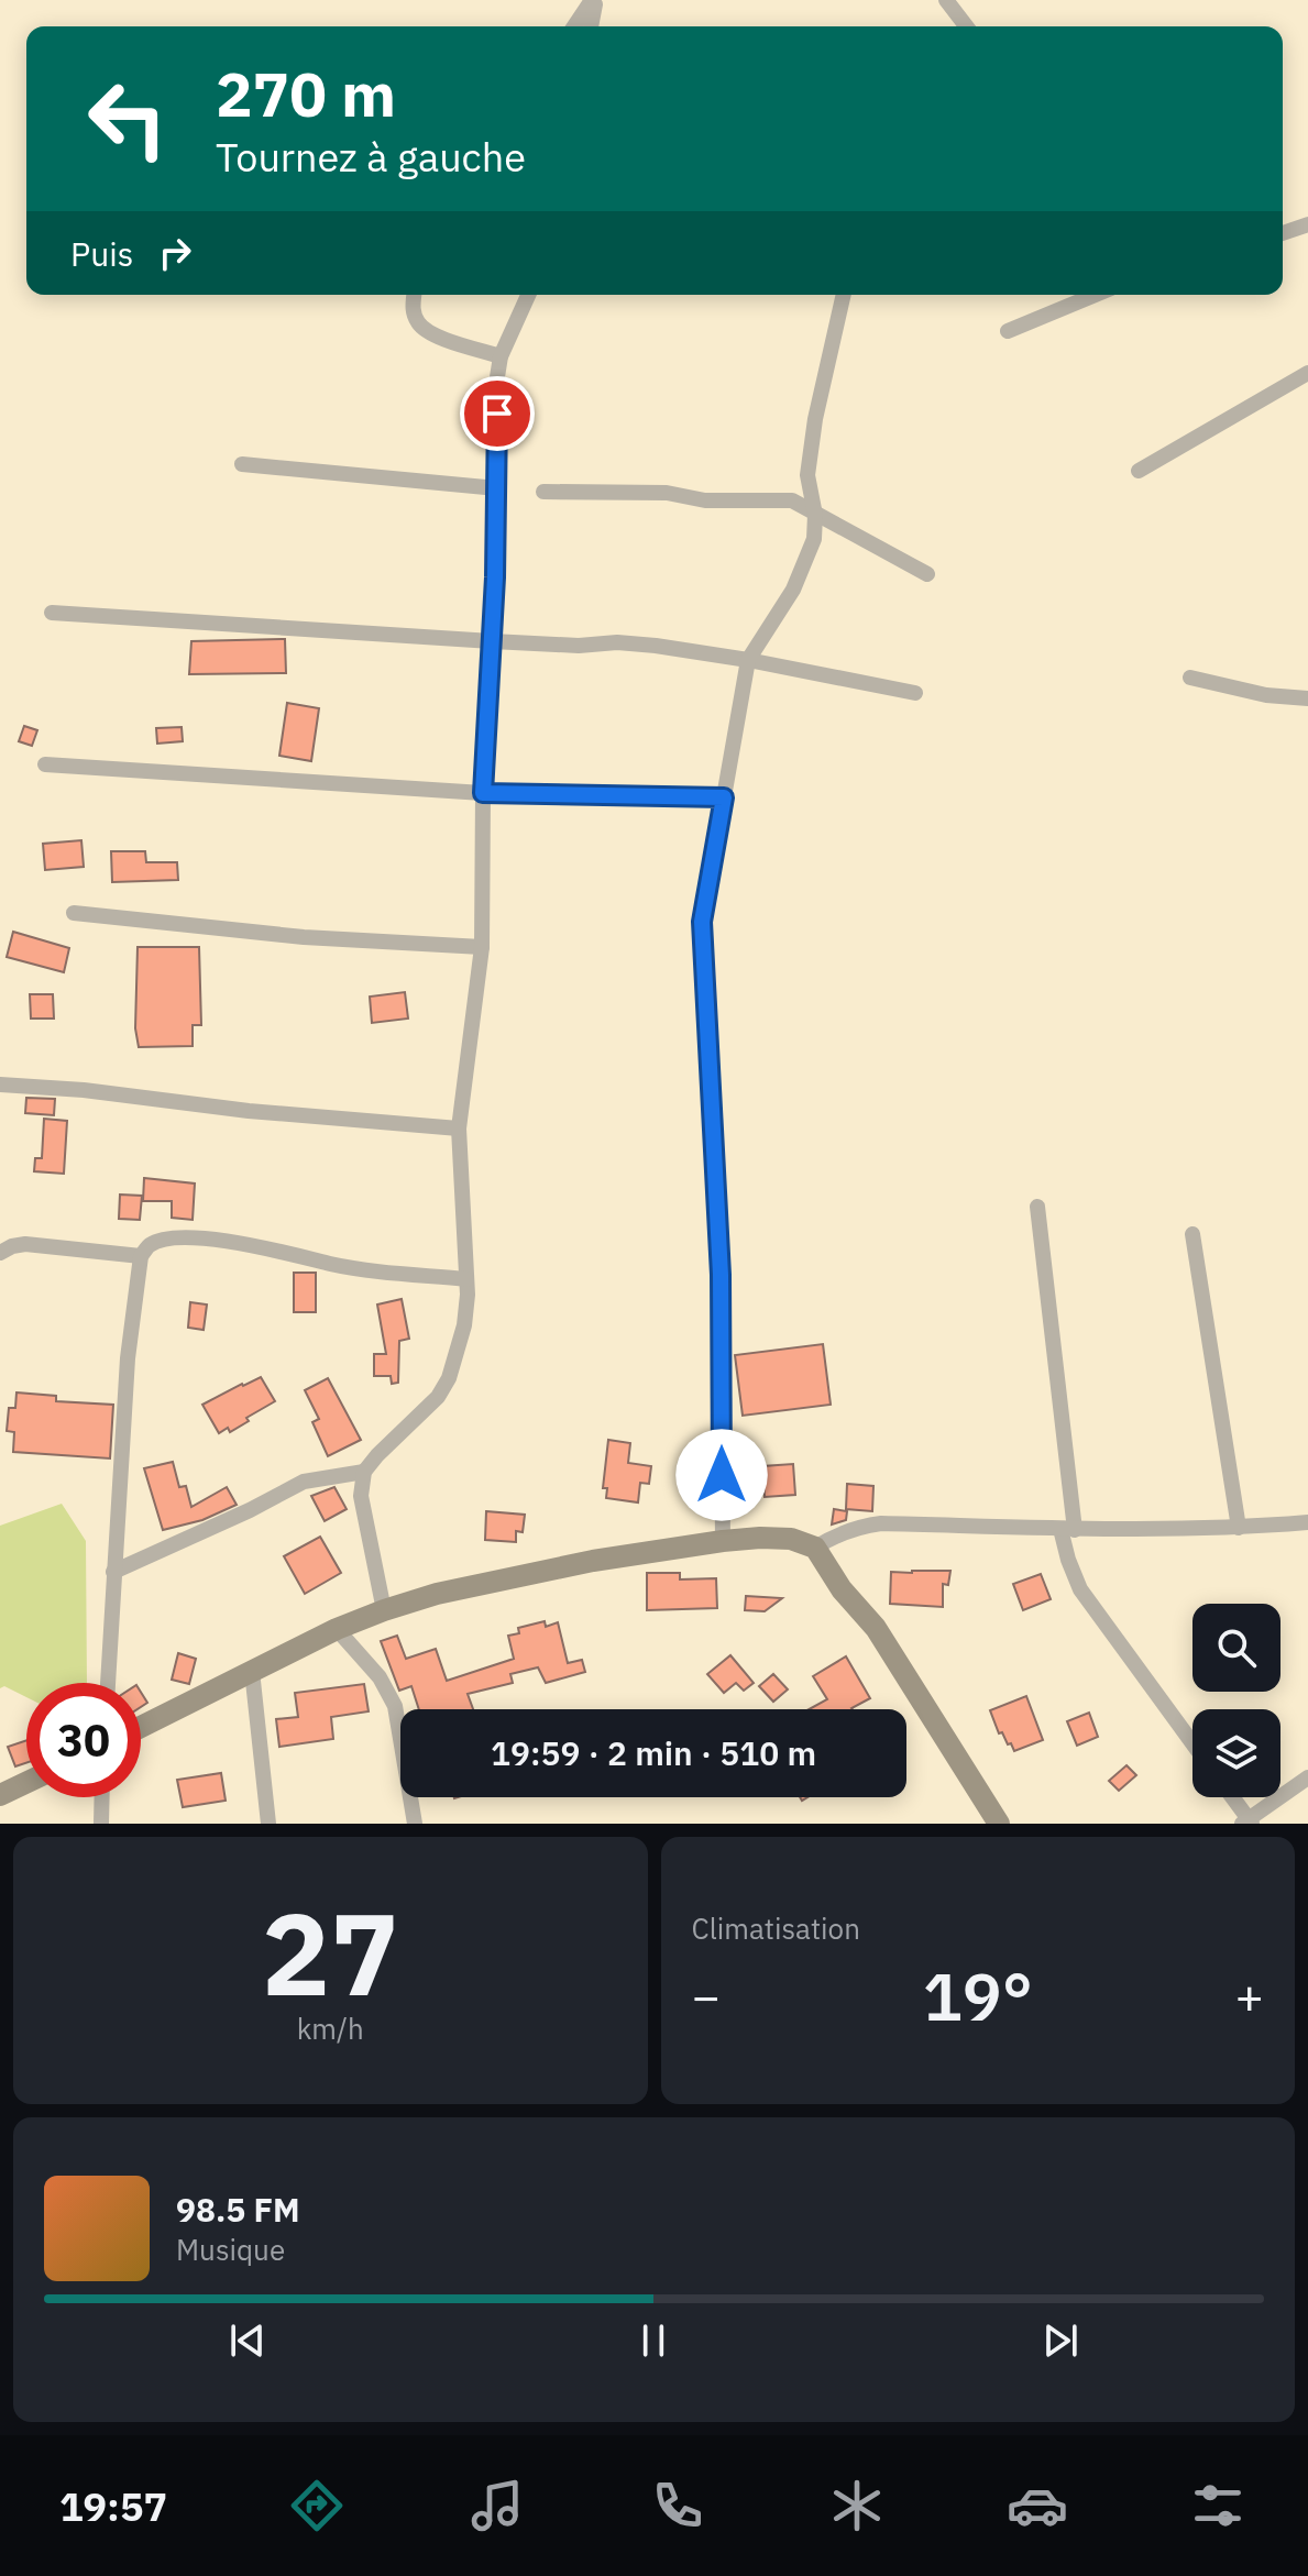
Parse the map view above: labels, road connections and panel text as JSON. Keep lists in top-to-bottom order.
{
  "page": {
    "turn": ["270 m", "Tournez à gauche"],
    "then": "Puis",
    "limit": "30",
    "trip": "19:59 · 2 min · 510 m",
    "tile": [
      ["27", "km/h"],
      "Climatisation"
    ],
    "heat": ["−", "19°", "+"],
    "song": ["98.5 FM", "Musique"],
    "tabs": "19:57"
  }
}
